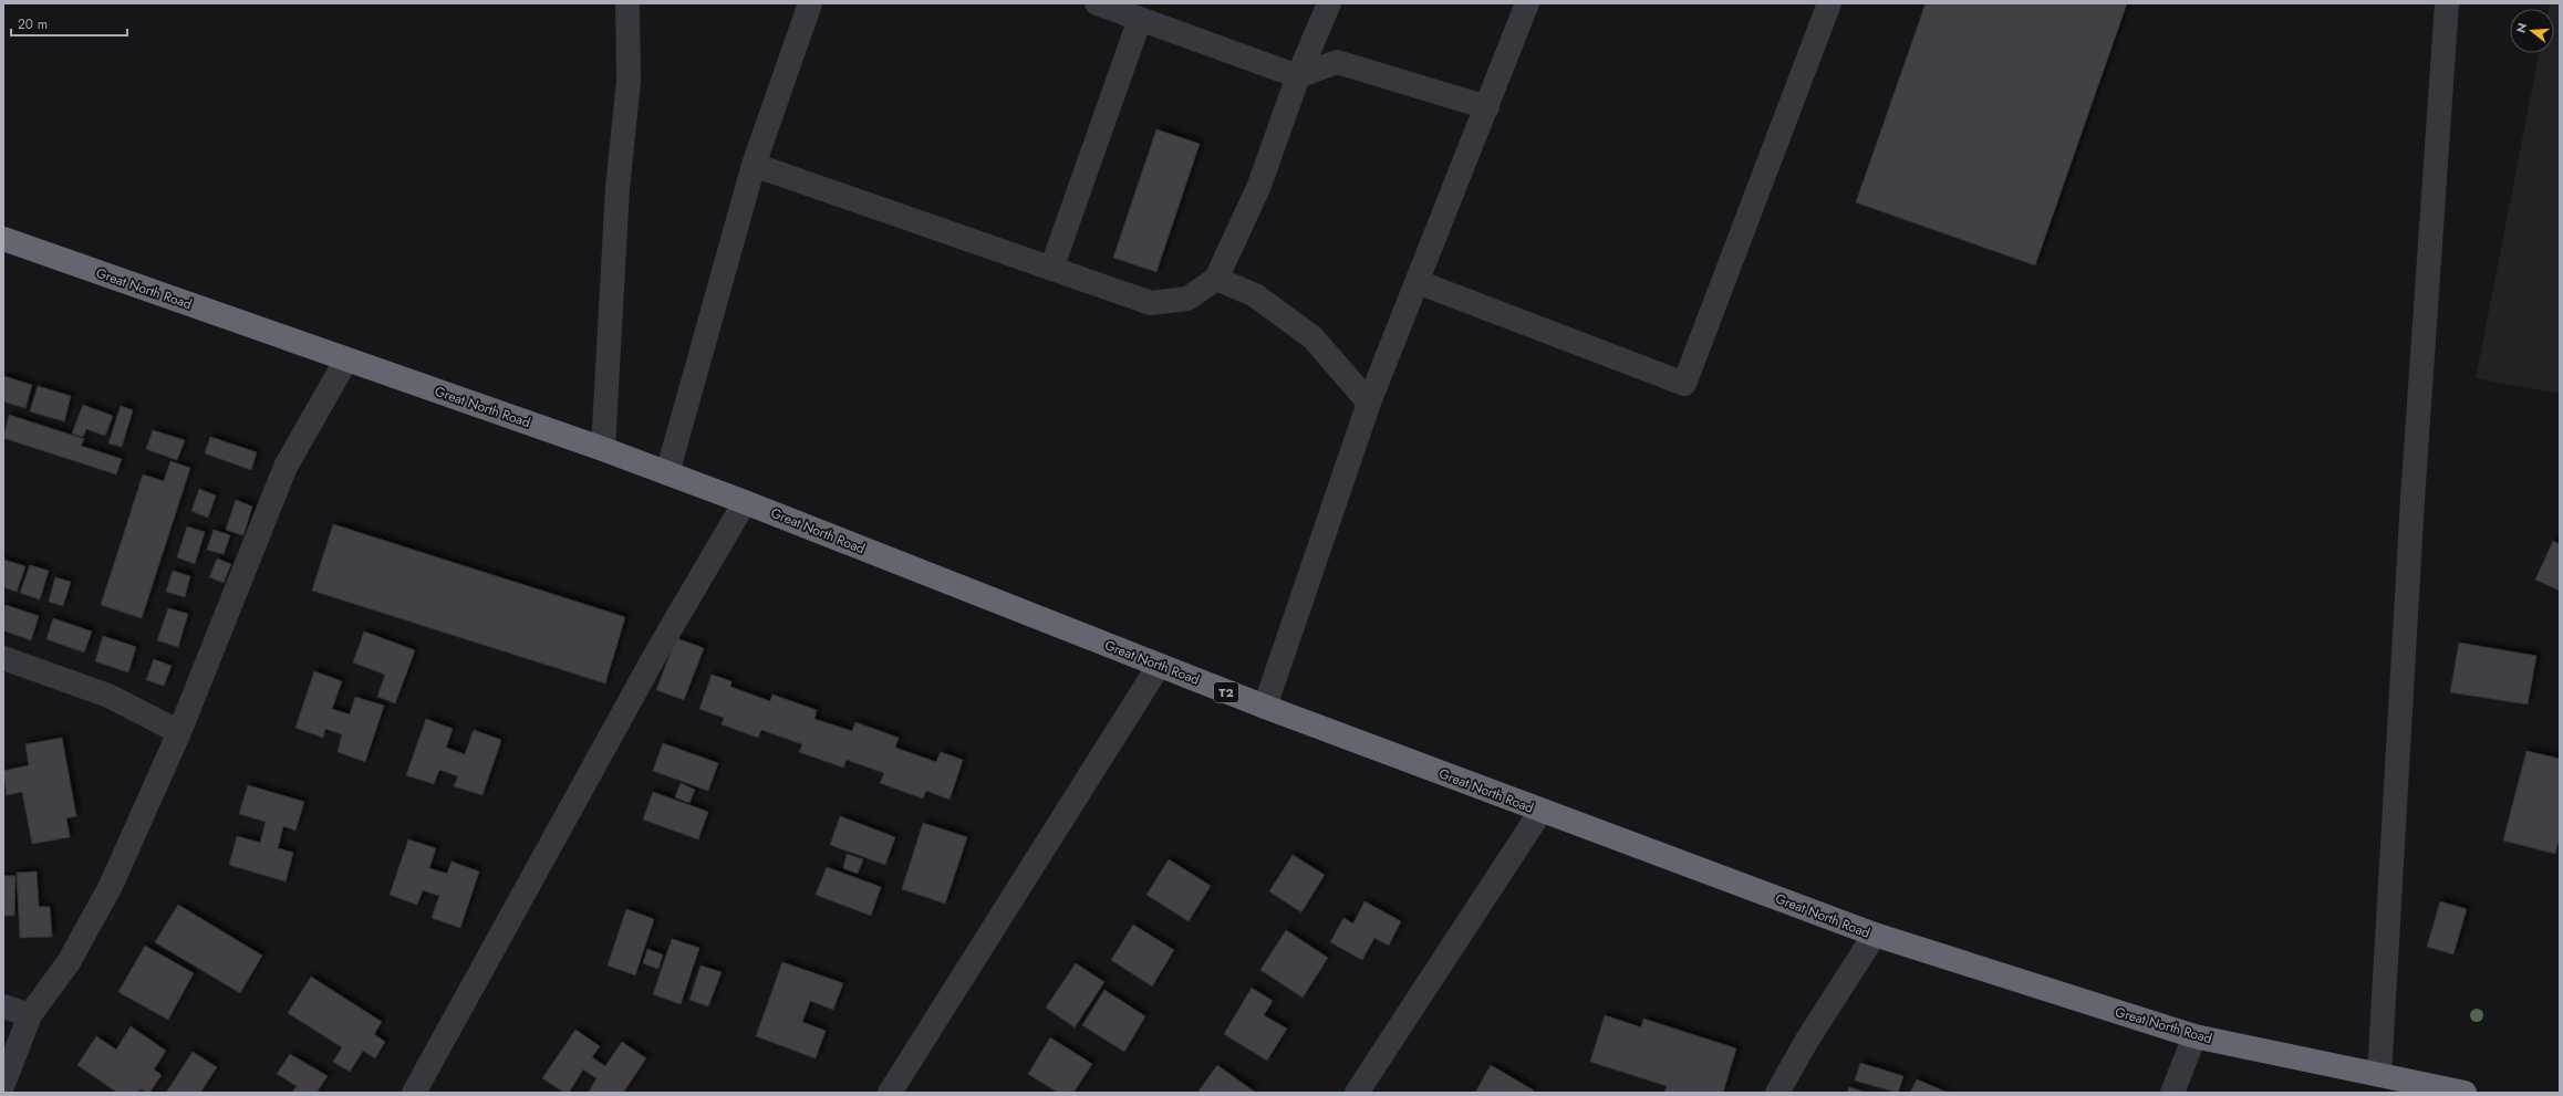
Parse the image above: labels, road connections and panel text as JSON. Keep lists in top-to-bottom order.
{
  "streets": {
    "highway": ["Great North Road", "T2"]
  },
  "scale_bar": "20 m",
  "north": "left"
}
